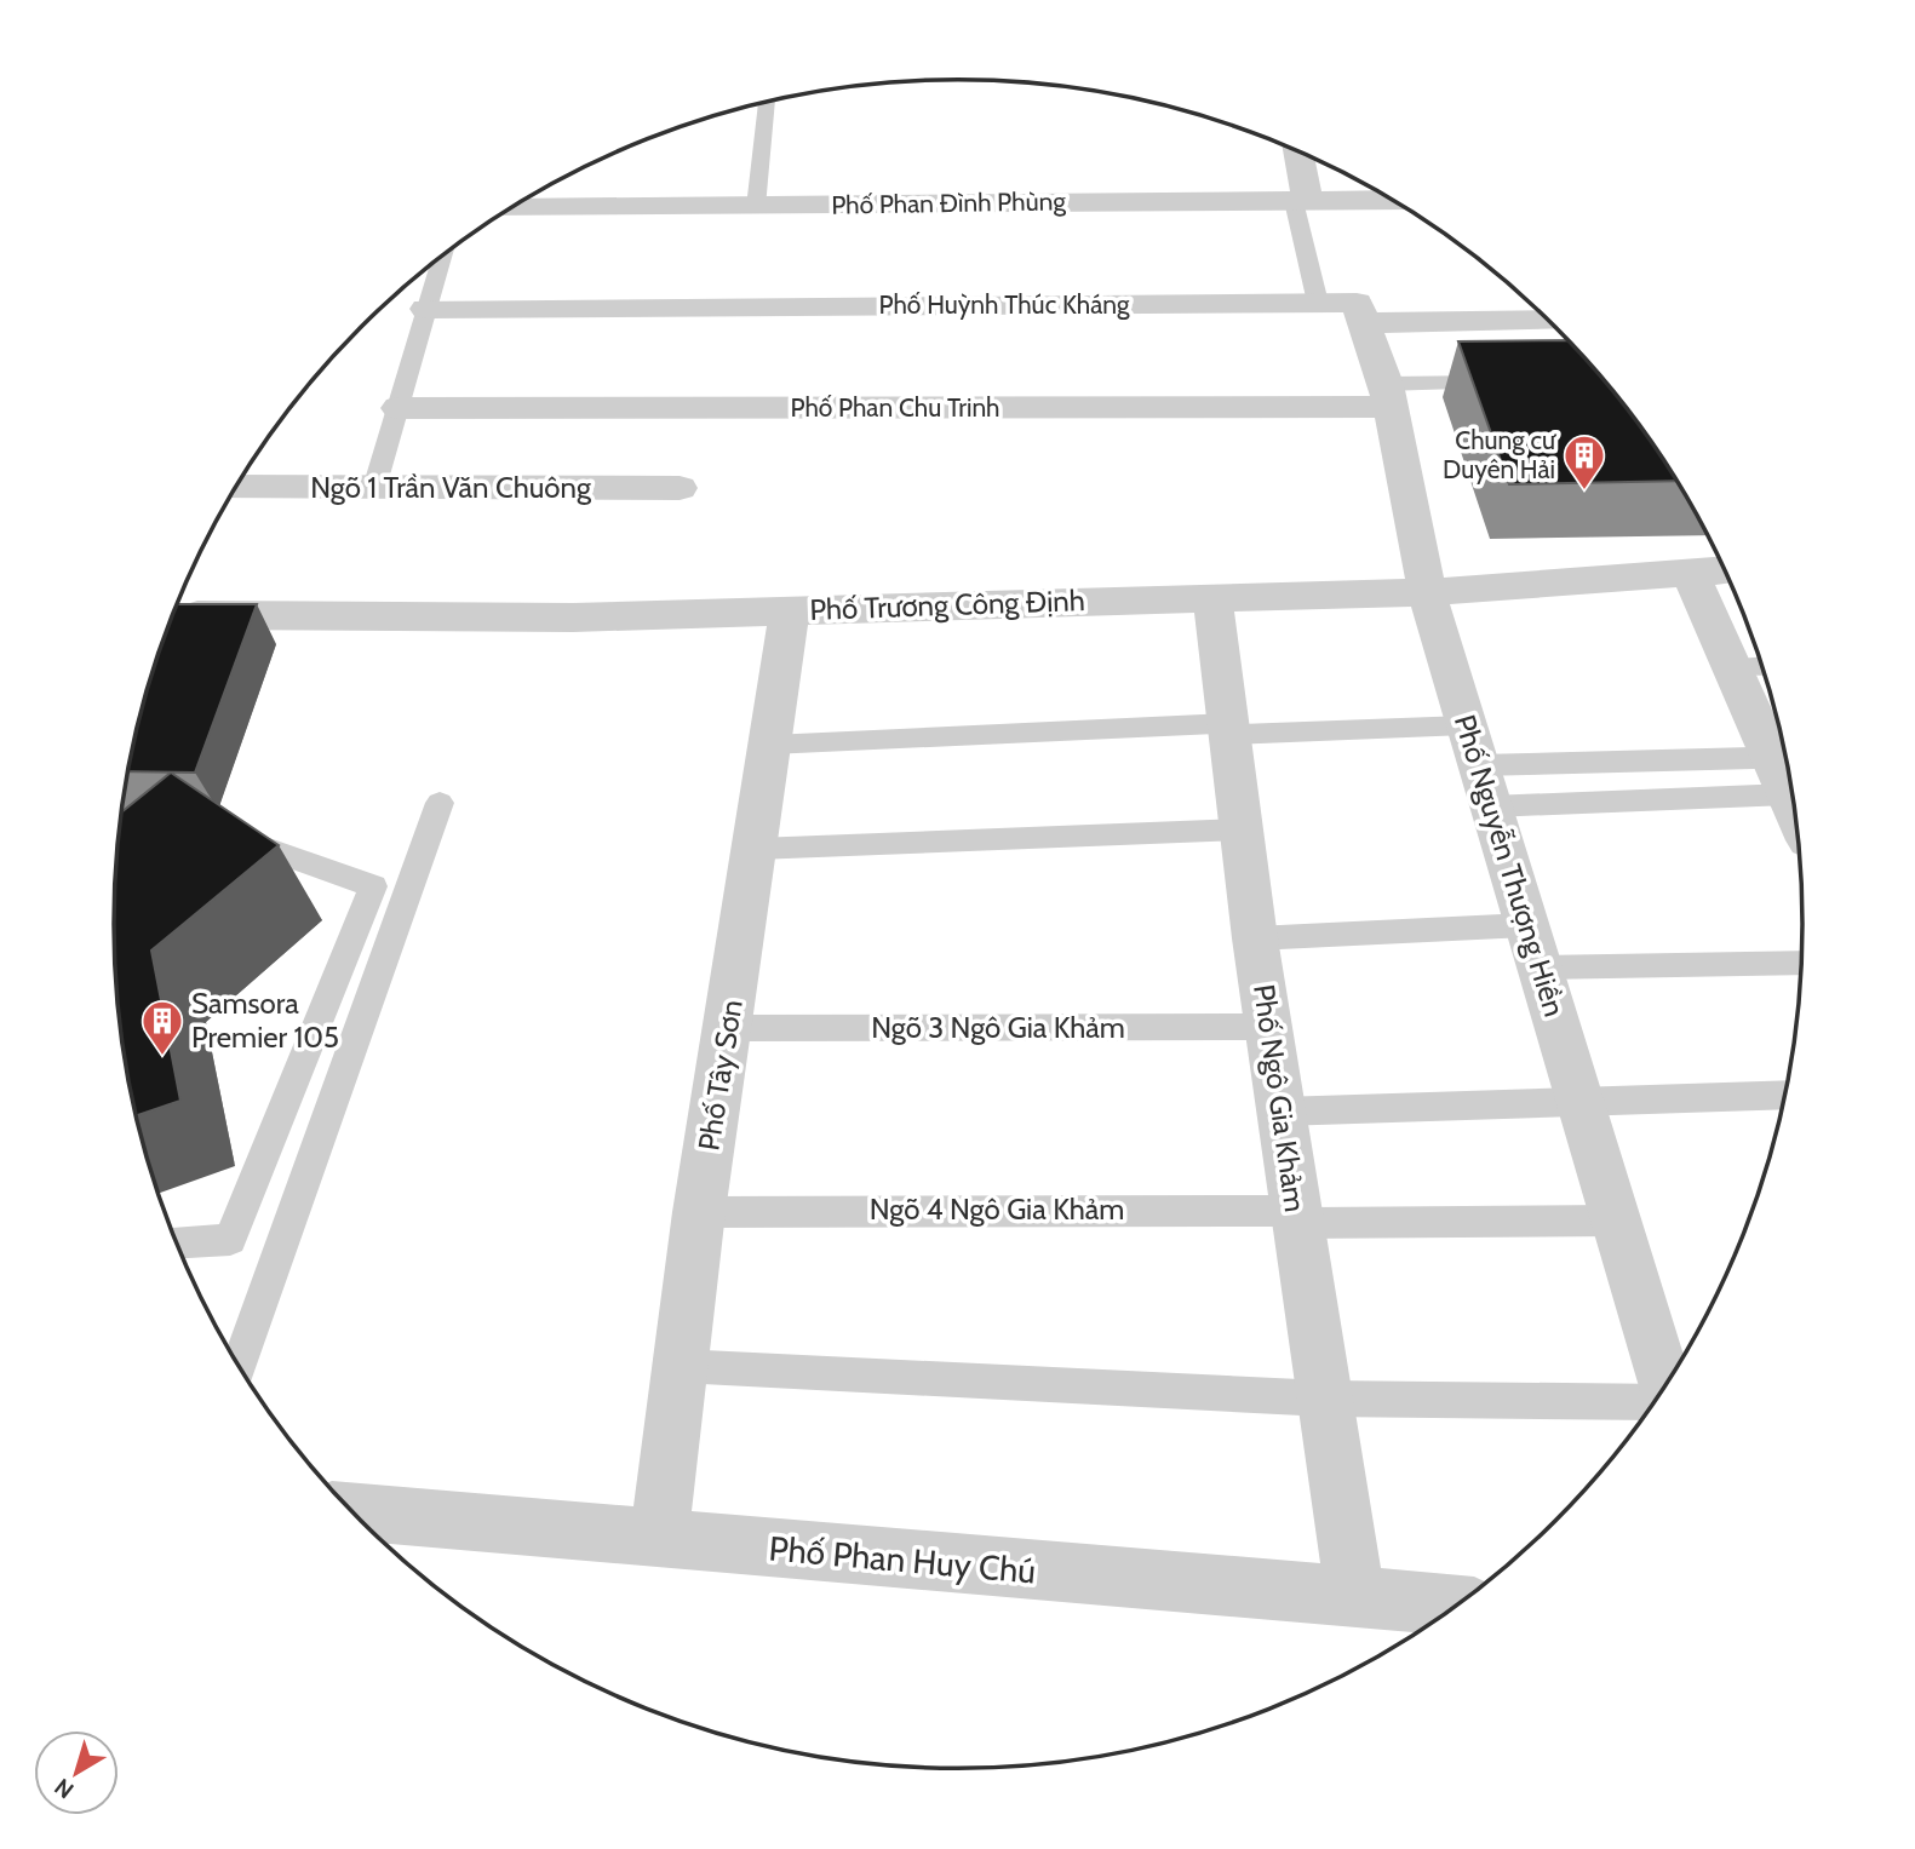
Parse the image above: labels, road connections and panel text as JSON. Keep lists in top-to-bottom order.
{
  "streets": {
    "street": [
      "Phố Phan Đình Phùng",
      "Phố Huỳnh Thúc Kháng",
      "Phố Phan Chu Trinh",
      "Ngõ 1 Trần Văn Chuông",
      "Phố Trương Công Định",
      "Phố Nguyễn Thượng Hiền",
      "Phố Tây Sơn",
      "Phố Ngô Gia Khảm",
      "Phố Phan Huy Chú"
    ],
    "lane": ["Ngõ 3 Ngô Gia Khảm", "Ngõ 4 Ngô Gia Khảm"]
  },
  "crossings": [
    ["Phố Huỳnh Thúc Kháng", "Phố Nguyễn Thượng Hiền"],
    ["Phố Phan Chu Trinh", "Phố Nguyễn Thượng Hiền"],
    ["Phố Trương Công Định", "Phố Nguyễn Thượng Hiền"],
    ["Phố Trương Công Định", "Phố Tây Sơn"],
    ["Phố Trương Công Định", "Phố Ngô Gia Khảm"],
    ["Phố Nguyễn Thượng Hiền", "Ngõ 4 Ngô Gia Khảm"],
    ["Ngõ 3 Ngô Gia Khảm", "Phố Tây Sơn"],
    ["Ngõ 3 Ngô Gia Khảm", "Phố Ngô Gia Khảm"],
    ["Phố Tây Sơn", "Ngõ 4 Ngô Gia Khảm"],
    ["Phố Tây Sơn", "Phố Phan Huy Chú"],
    ["Phố Ngô Gia Khảm", "Ngõ 4 Ngô Gia Khảm"],
    ["Phố Ngô Gia Khảm", "Phố Phan Huy Chú"]
  ],
  "places": {
    "building": ["Chung cư Duyên Hải", "Samsora Premier 105"]
  },
  "north": "bottom left"
}
